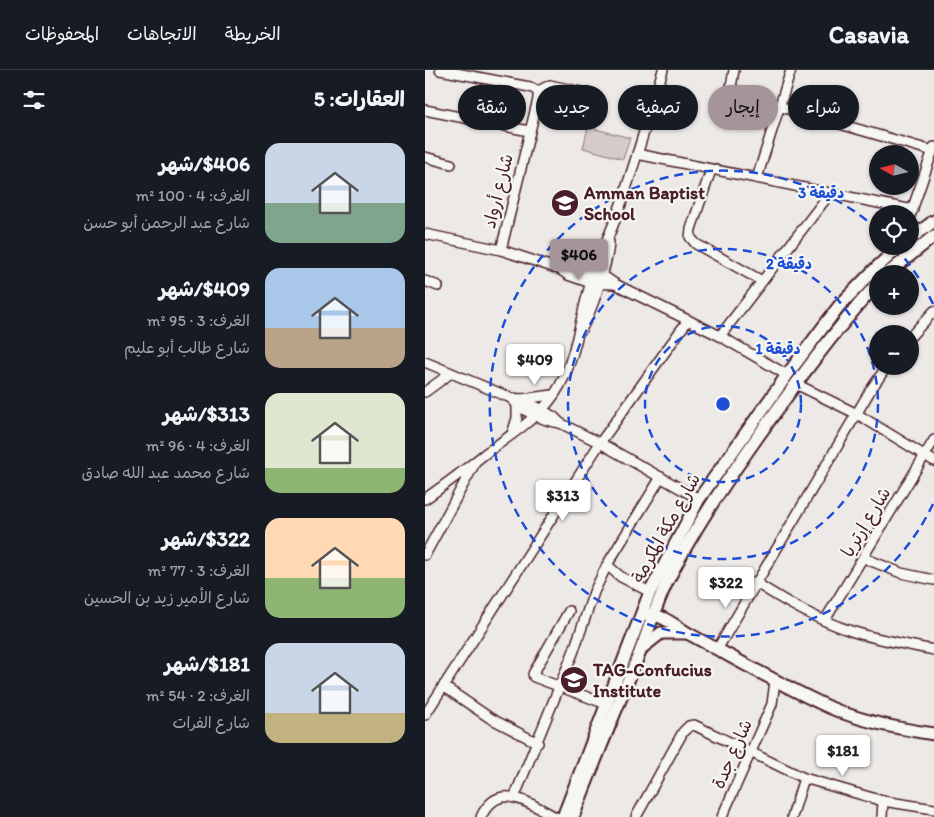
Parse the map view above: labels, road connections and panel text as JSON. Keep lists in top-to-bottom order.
{
  "streets": {
    "main road": ["شارع مكة المكرمة"],
    "street": ["شارع أرواد", "شارع إرتريا", "شارع جدة"]
  },
  "places": {
    "school or university": ["Amman Baptist School", "TAG-Confucius Institute"]
  },
  "north": "left",
  "page": {
    "header": "Casavia",
    "nav": ["الخريطة", "الاتجاهات", "المحفوظات"],
    "heading": "العقارات: 5",
    "chip": [
      "شراء",
      "إيجار",
      "تصفية",
      "جديد",
      "شقة"
    ],
    "list": [
      {
        "name": "$406/شهر",
        "note": "الغرف: 4 · 100 m² · شارع عبد الرحمن أبو حسن"
      },
      {
        "name": "$409/شهر",
        "note": "الغرف: 3 · 95 m² · شارع طالب أبو عليم"
      },
      {
        "name": "$313/شهر",
        "note": "الغرف: 4 · 96 m² · شارع محمد عبد الله صادق"
      },
      {
        "name": "$322/شهر",
        "note": "الغرف: 3 · 77 m² · شارع الأمير زيد بن الحسين"
      },
      {
        "name": "$181/شهر",
        "note": "الغرف: 2 · 54 m² · شارع الفرات"
      }
    ],
    "map_buttons": ["+", "−"],
    "price": [
      "$406",
      "$409",
      "$313",
      "$322",
      "$181"
    ]
  },
  "rings": ["3 دقيقة", "2 دقيقة", "1 دقيقة"]
}
